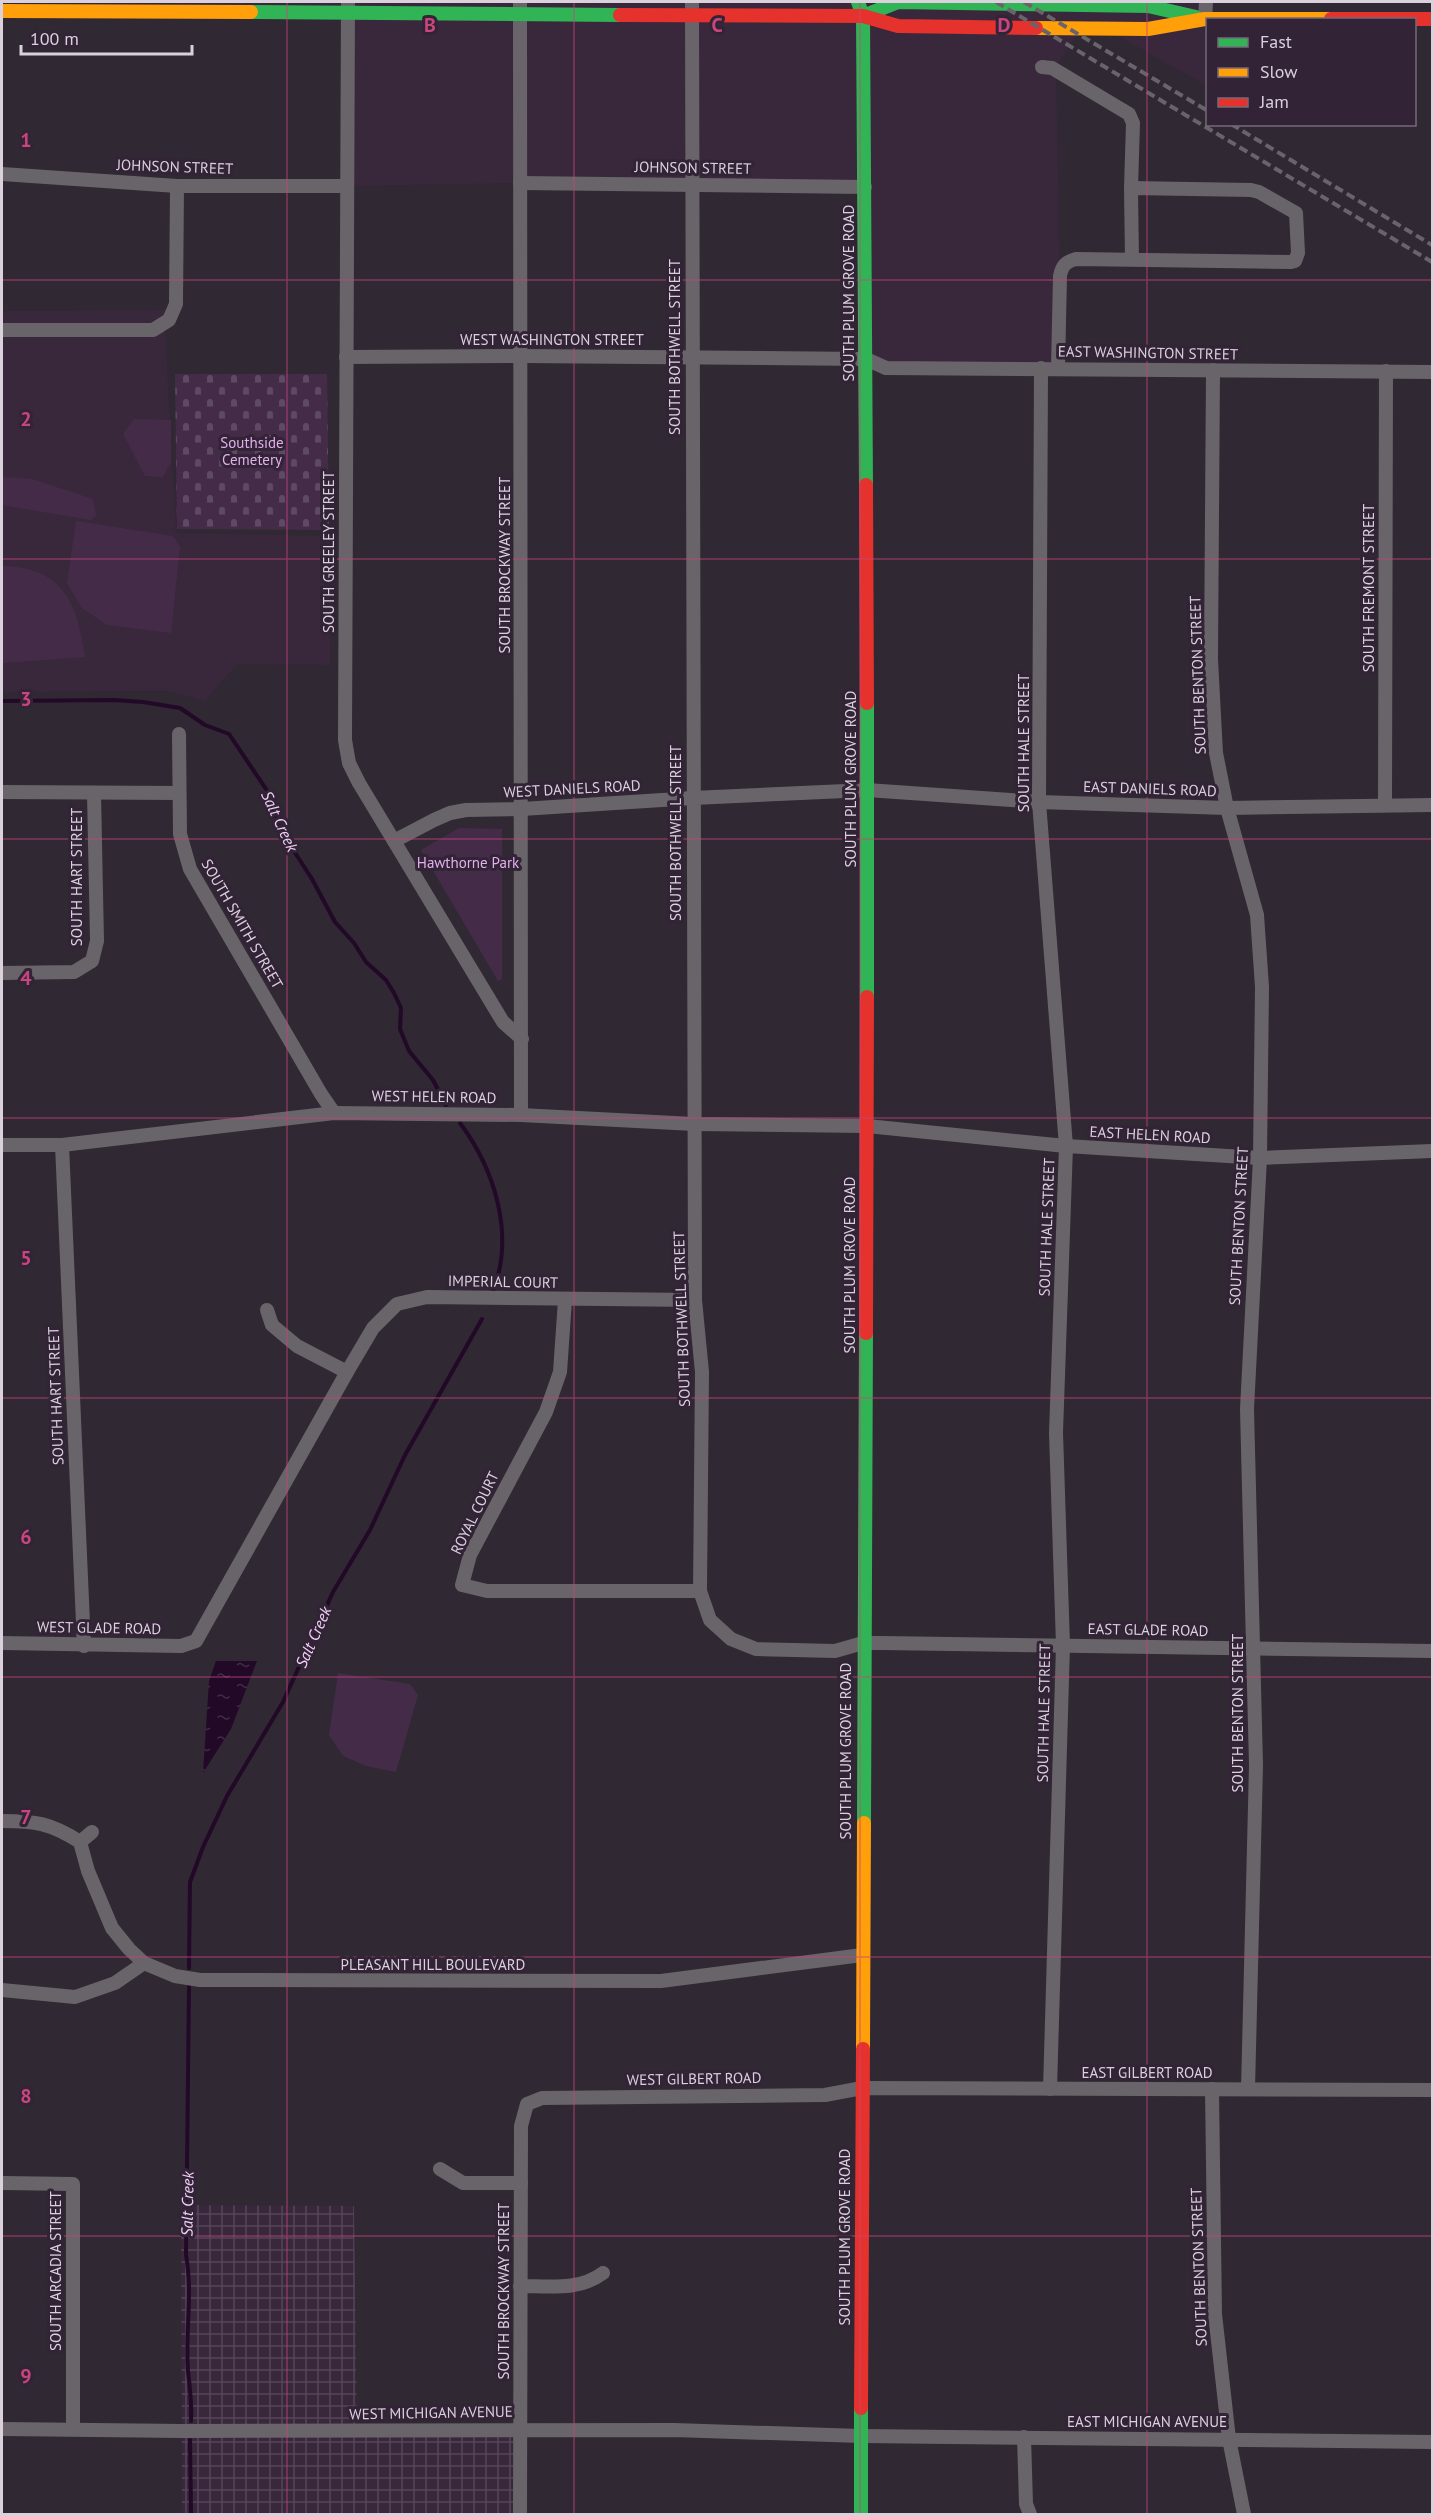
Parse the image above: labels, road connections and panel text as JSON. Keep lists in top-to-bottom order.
{
  "streets": {
    "main road": ["SOUTH PLUM GROVE ROAD"],
    "street": [
      "JOHNSON STREET",
      "WEST WASHINGTON STREET",
      "SOUTH BOTHWELL STREET",
      "EAST WASHINGTON STREET",
      "SOUTH GREELEY STREET",
      "SOUTH BROCKWAY STREET",
      "SOUTH FREMONT STREET",
      "SOUTH BENTON STREET",
      "SOUTH HALE STREET",
      "WEST DANIELS ROAD",
      "EAST DANIELS ROAD",
      "SOUTH HART STREET",
      "SOUTH SMITH STREET",
      "WEST HELEN ROAD",
      "EAST HELEN ROAD",
      "IMPERIAL COURT",
      "ROYAL COURT",
      "WEST GLADE ROAD",
      "EAST GLADE ROAD",
      "PLEASANT HILL BOULEVARD",
      "EAST GILBERT ROAD",
      "WEST GILBERT ROAD",
      "SOUTH ARCADIA STREET",
      "WEST MICHIGAN AVENUE",
      "EAST MICHIGAN AVENUE"
    ]
  },
  "crossings": [
    ["JOHNSON STREET", "SOUTH PLUM GROVE ROAD"],
    ["JOHNSON STREET", "SOUTH BOTHWELL STREET"],
    ["JOHNSON STREET", "SOUTH GREELEY STREET"],
    ["JOHNSON STREET", "SOUTH BROCKWAY STREET"],
    ["SOUTH PLUM GROVE ROAD", "WEST WASHINGTON STREET"],
    ["SOUTH PLUM GROVE ROAD", "SOUTH BOTHWELL STREET"],
    ["SOUTH PLUM GROVE ROAD", "EAST WASHINGTON STREET"],
    ["SOUTH PLUM GROVE ROAD", "WEST DANIELS ROAD"],
    ["SOUTH PLUM GROVE ROAD", "EAST DANIELS ROAD"],
    ["SOUTH PLUM GROVE ROAD", "WEST HELEN ROAD"],
    ["SOUTH PLUM GROVE ROAD", "EAST HELEN ROAD"],
    ["SOUTH PLUM GROVE ROAD", "EAST GLADE ROAD"],
    ["SOUTH PLUM GROVE ROAD", "PLEASANT HILL BOULEVARD"],
    ["SOUTH PLUM GROVE ROAD", "EAST GILBERT ROAD"],
    ["SOUTH PLUM GROVE ROAD", "WEST GILBERT ROAD"],
    ["SOUTH PLUM GROVE ROAD", "WEST MICHIGAN AVENUE"],
    ["SOUTH PLUM GROVE ROAD", "EAST MICHIGAN AVENUE"],
    ["WEST WASHINGTON STREET", "SOUTH BOTHWELL STREET"],
    ["WEST WASHINGTON STREET", "EAST WASHINGTON STREET"],
    ["WEST WASHINGTON STREET", "SOUTH GREELEY STREET"],
    ["WEST WASHINGTON STREET", "SOUTH BROCKWAY STREET"],
    ["SOUTH BOTHWELL STREET", "WEST DANIELS ROAD"],
    ["SOUTH BOTHWELL STREET", "WEST HELEN ROAD"],
    ["SOUTH BOTHWELL STREET", "IMPERIAL COURT"],
    ["SOUTH BOTHWELL STREET", "ROYAL COURT"],
    ["SOUTH BOTHWELL STREET", "EAST GLADE ROAD"],
    ["EAST WASHINGTON STREET", "SOUTH FREMONT STREET"],
    ["EAST WASHINGTON STREET", "SOUTH BENTON STREET"],
    ["EAST WASHINGTON STREET", "SOUTH HALE STREET"],
    ["SOUTH GREELEY STREET", "SOUTH BROCKWAY STREET"],
    ["SOUTH GREELEY STREET", "WEST DANIELS ROAD"],
    ["SOUTH BROCKWAY STREET", "WEST DANIELS ROAD"],
    ["SOUTH BROCKWAY STREET", "WEST HELEN ROAD"],
    ["SOUTH BROCKWAY STREET", "WEST GILBERT ROAD"],
    ["SOUTH BROCKWAY STREET", "WEST MICHIGAN AVENUE"],
    ["SOUTH FREMONT STREET", "EAST DANIELS ROAD"],
    ["SOUTH BENTON STREET", "EAST DANIELS ROAD"],
    ["SOUTH BENTON STREET", "EAST HELEN ROAD"],
    ["SOUTH BENTON STREET", "EAST GLADE ROAD"],
    ["SOUTH BENTON STREET", "EAST GILBERT ROAD"],
    ["SOUTH BENTON STREET", "EAST MICHIGAN AVENUE"],
    ["SOUTH HALE STREET", "EAST DANIELS ROAD"],
    ["SOUTH HALE STREET", "EAST HELEN ROAD"],
    ["SOUTH HALE STREET", "EAST GLADE ROAD"],
    ["SOUTH HALE STREET", "EAST GILBERT ROAD"],
    ["WEST DANIELS ROAD", "EAST DANIELS ROAD"],
    ["SOUTH HART STREET", "WEST HELEN ROAD"],
    ["SOUTH HART STREET", "WEST GLADE ROAD"],
    ["SOUTH SMITH STREET", "WEST HELEN ROAD"],
    ["WEST HELEN ROAD", "EAST HELEN ROAD"],
    ["IMPERIAL COURT", "ROYAL COURT"],
    ["IMPERIAL COURT", "WEST GLADE ROAD"],
    ["EAST GILBERT ROAD", "WEST GILBERT ROAD"],
    ["SOUTH ARCADIA STREET", "WEST MICHIGAN AVENUE"],
    ["WEST MICHIGAN AVENUE", "EAST MICHIGAN AVENUE"]
  ],
  "water": ["Salt Creek"],
  "parks": ["Southside Cemetery", "Hawthorne Park"],
  "legend": ["Fast", "Slow", "Jam"],
  "scale_bar": "100 m",
  "grid": {
    "columns": ["B", "C", "D"],
    "rows": [
      "1",
      "2",
      "3",
      "4",
      "5",
      "6",
      "7",
      "8",
      "9"
    ]
  }
}
